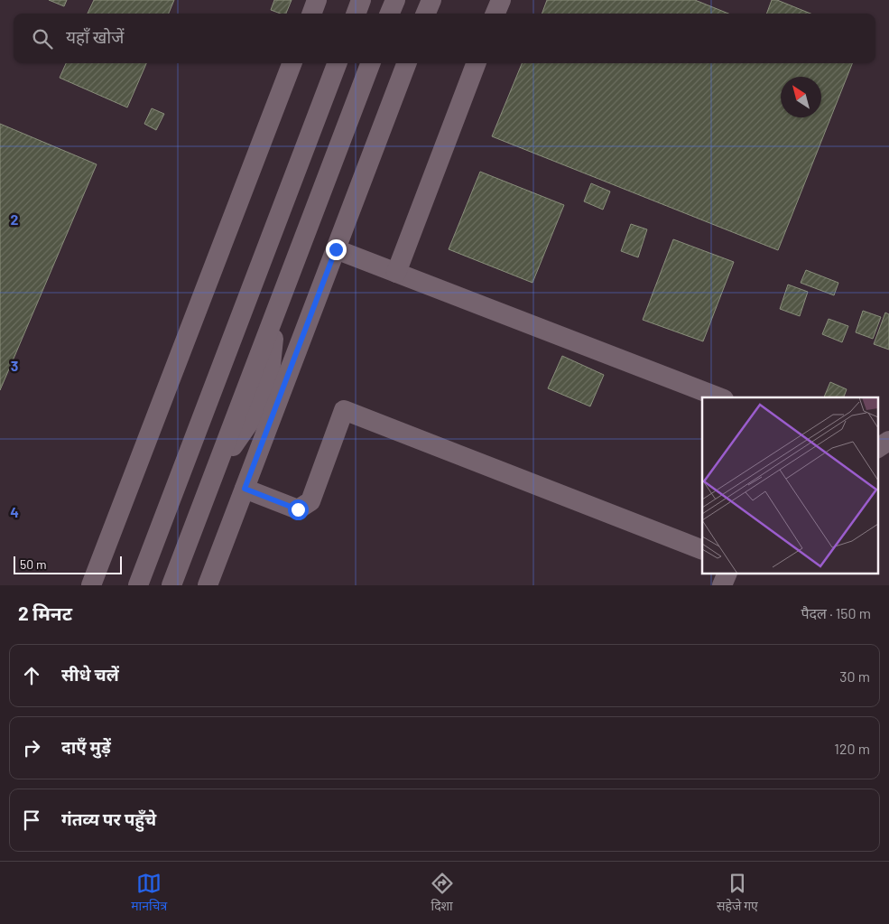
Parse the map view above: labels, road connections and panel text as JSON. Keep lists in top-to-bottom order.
{
  "scale_bar": "50 m",
  "north": "top left",
  "page": {
    "search": "यहाँ खोजें",
    "scale": "50 m",
    "heading": ["2 मिनट", "पैदल · 150 m"],
    "list": [
      ["सीधे चलें", "30 m"],
      ["दाएँ मुड़ें", "120 m"],
      "गंतव्य पर पहुँचे"
    ],
    "nav": ["मानचित्र", "दिशा", "सहेजे गए"]
  },
  "grid": {
    "rows": ["2", "3", "4"]
  }
}
